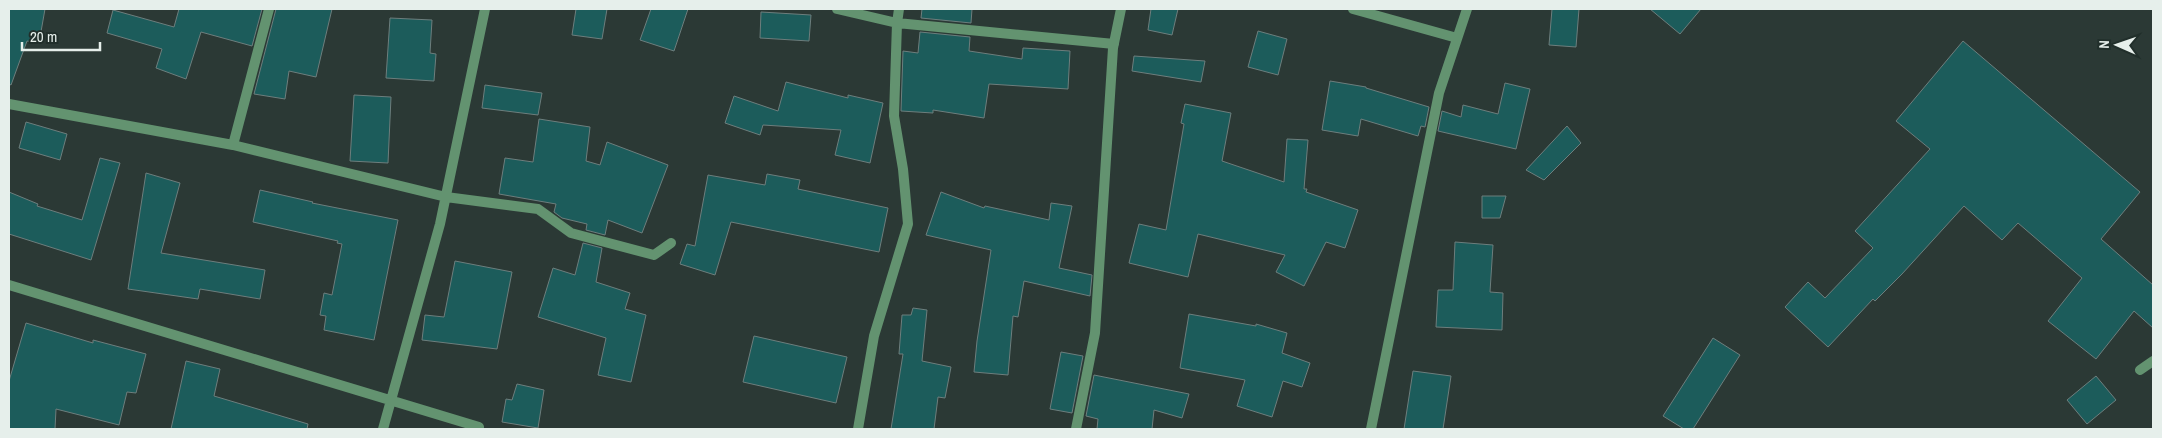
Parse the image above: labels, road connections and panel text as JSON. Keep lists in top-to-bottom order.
{
  "scale_bar": "20 m",
  "north": "left"
}
